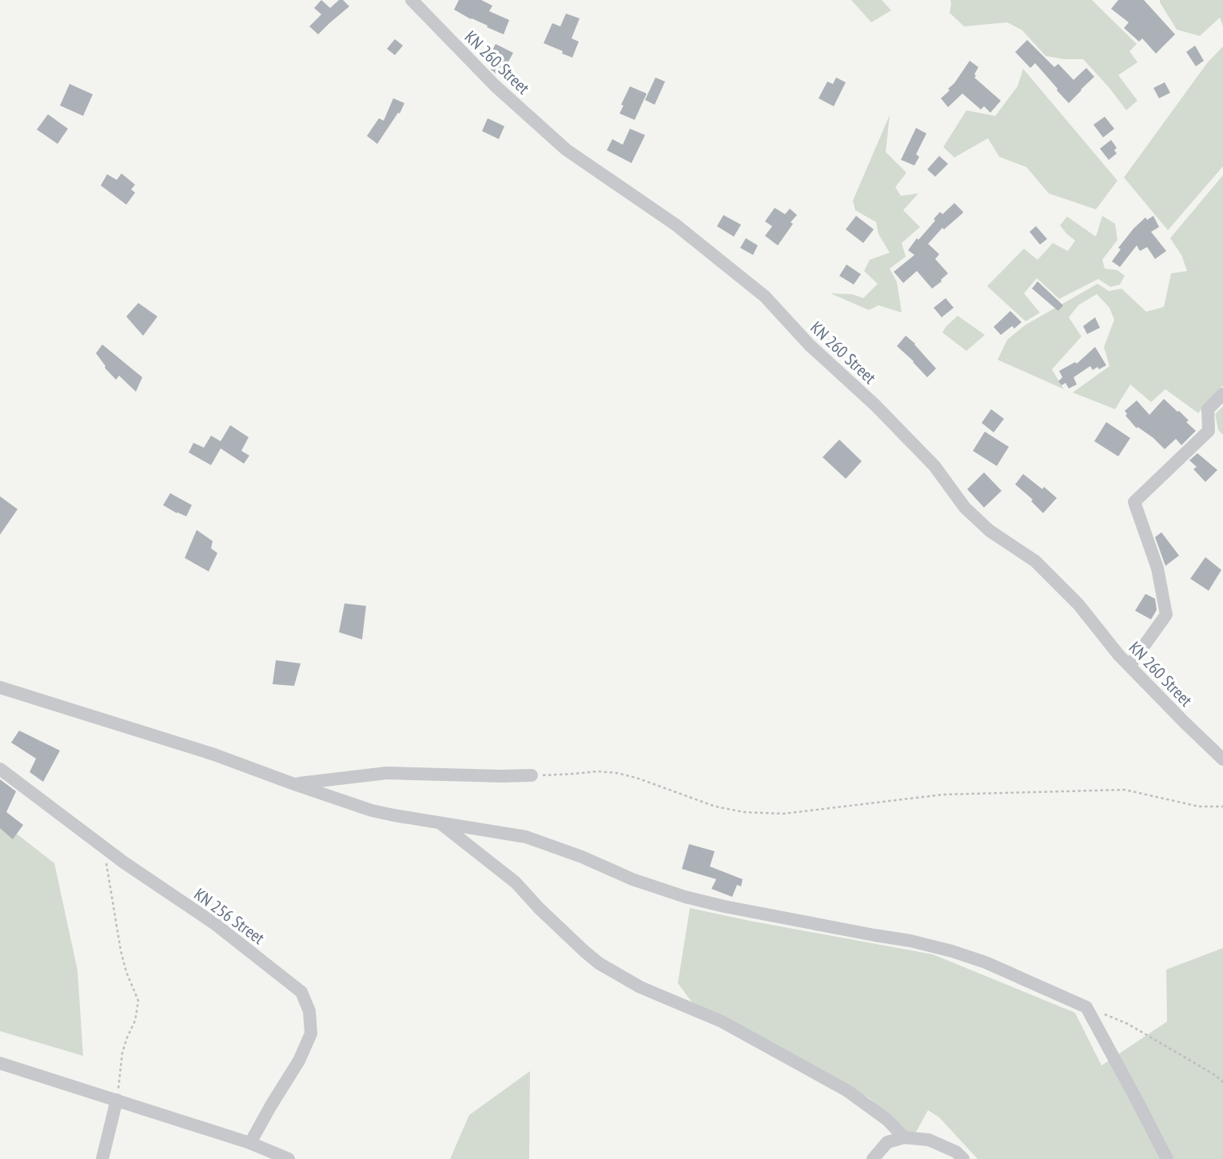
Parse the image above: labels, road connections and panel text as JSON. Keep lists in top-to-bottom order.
{
  "streets": {
    "street": ["KN 260 Street", "KN 256 Street"]
  }
}
